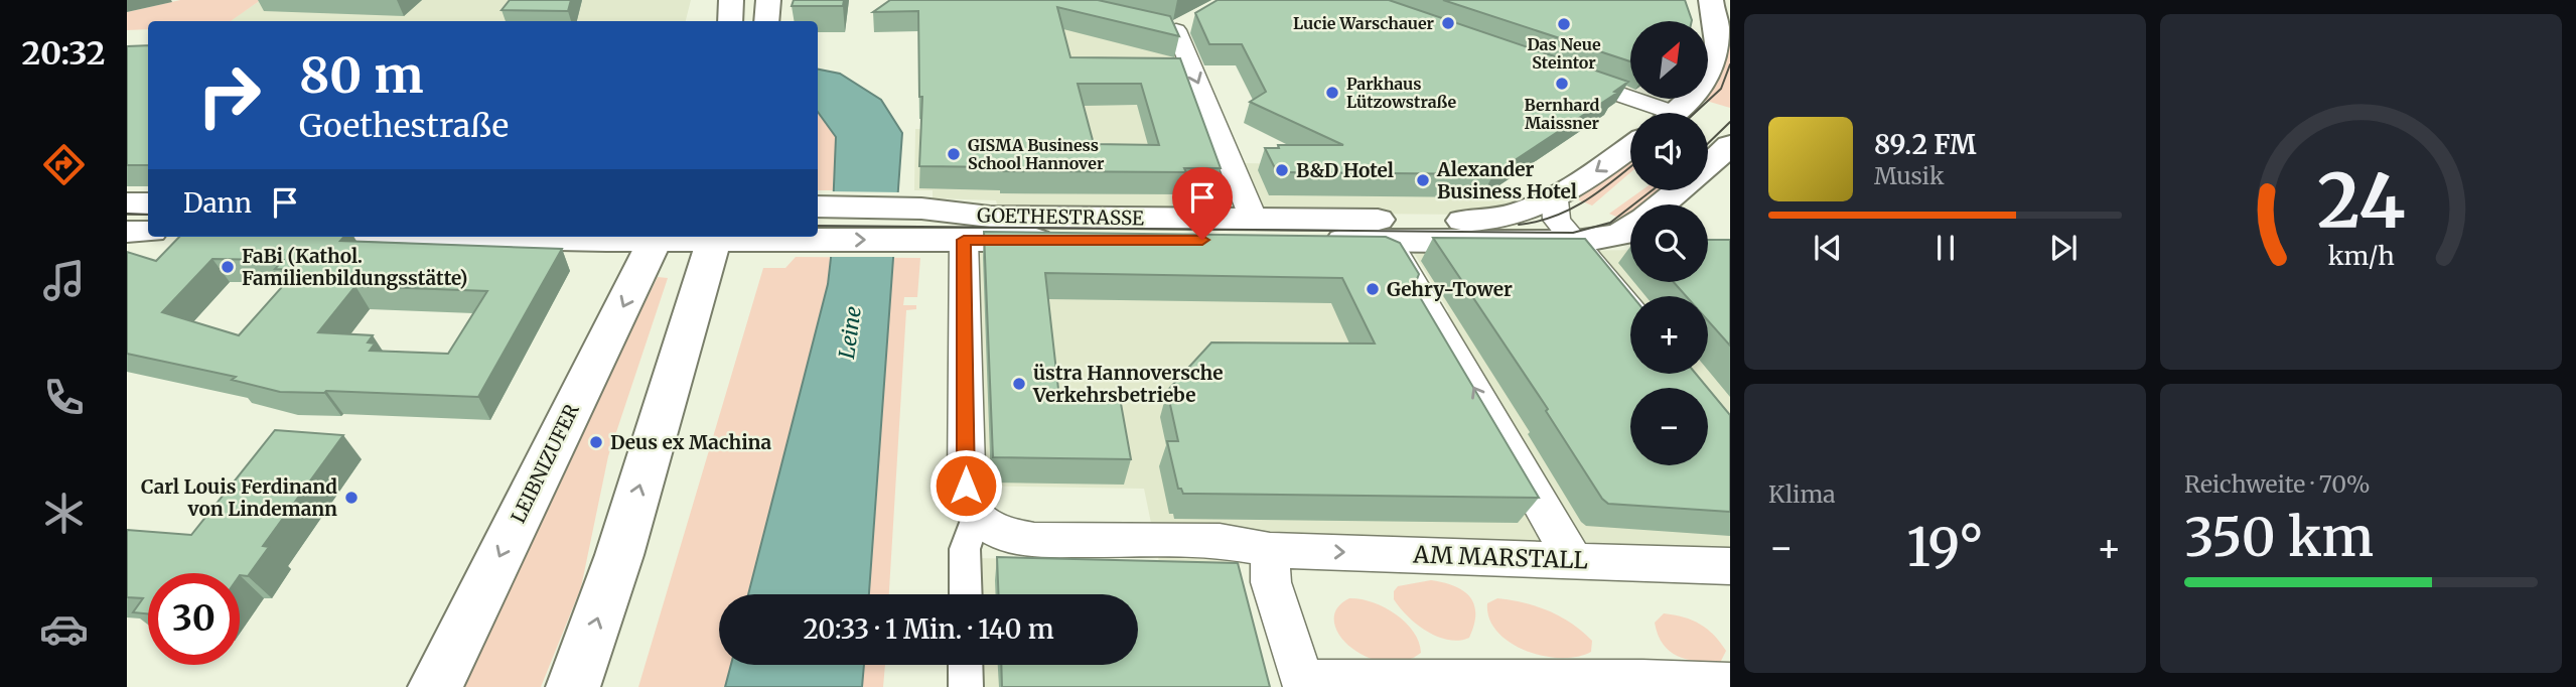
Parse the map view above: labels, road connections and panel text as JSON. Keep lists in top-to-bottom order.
{
  "streets": {
    "street": ["GOETHESTRASSE", "LEIBNIZUFER", "AM MARSTALL"]
  },
  "water": ["Leine"],
  "places": [
    "Lucie Warschauer",
    "Das Neue Steintor",
    "Bernhard Maissner",
    "Parkhaus Lützowstraße",
    "GISMA Business School Hannover",
    "B&D Hotel",
    "Alexander Business Hotel",
    "FaBi (Kathol. Familienbildungsstätte)",
    "Gehry-Tower",
    "üstra Hannoversche Verkehrsbetriebe",
    "Deus ex Machina",
    "Carl Louis Ferdinand von Lindemann"
  ],
  "north": "top right",
  "page": {
    "tabs": "20:32",
    "map_buttons": ["+", "−"],
    "turn": ["80 m", "Goethestraße"],
    "song": ["89.2 FM", "Musik"],
    "then": "Dann",
    "tile": [
      "Klima",
      ["Reichweite · 70%", "350 km"]
    ],
    "heat": ["−", "19°", "+"],
    "limit": "30",
    "trip": "20:33 · 1 Min. · 140 m",
    "gauge": ["24", "km/h"]
  }
}
